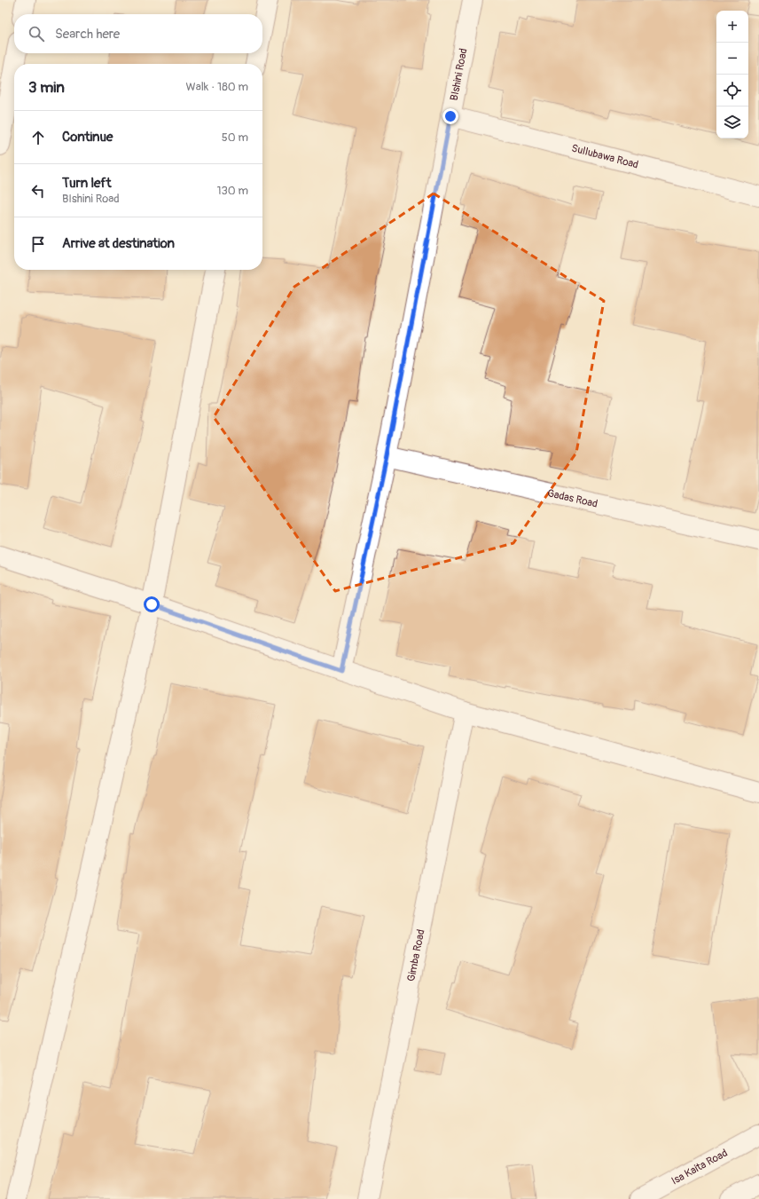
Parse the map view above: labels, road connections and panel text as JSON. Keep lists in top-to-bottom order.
{
  "streets": {
    "street": [
      "BIshini Road",
      "Sullubawa Road",
      "Gadas Road",
      "Gimba Road",
      "Isa Kaita Road"
    ]
  },
  "crossings": [
    ["BIshini Road", "Sullubawa Road"],
    ["BIshini Road", "Gadas Road"]
  ],
  "page": {
    "map_buttons": ["+", "−"],
    "search": "Search here",
    "heading": ["3 min", "Walk · 180 m"],
    "list": [
      ["Continue", "50 m"],
      ["Turn left", "BIshini Road", "130 m"],
      "Arrive at destination"
    ]
  }
}
